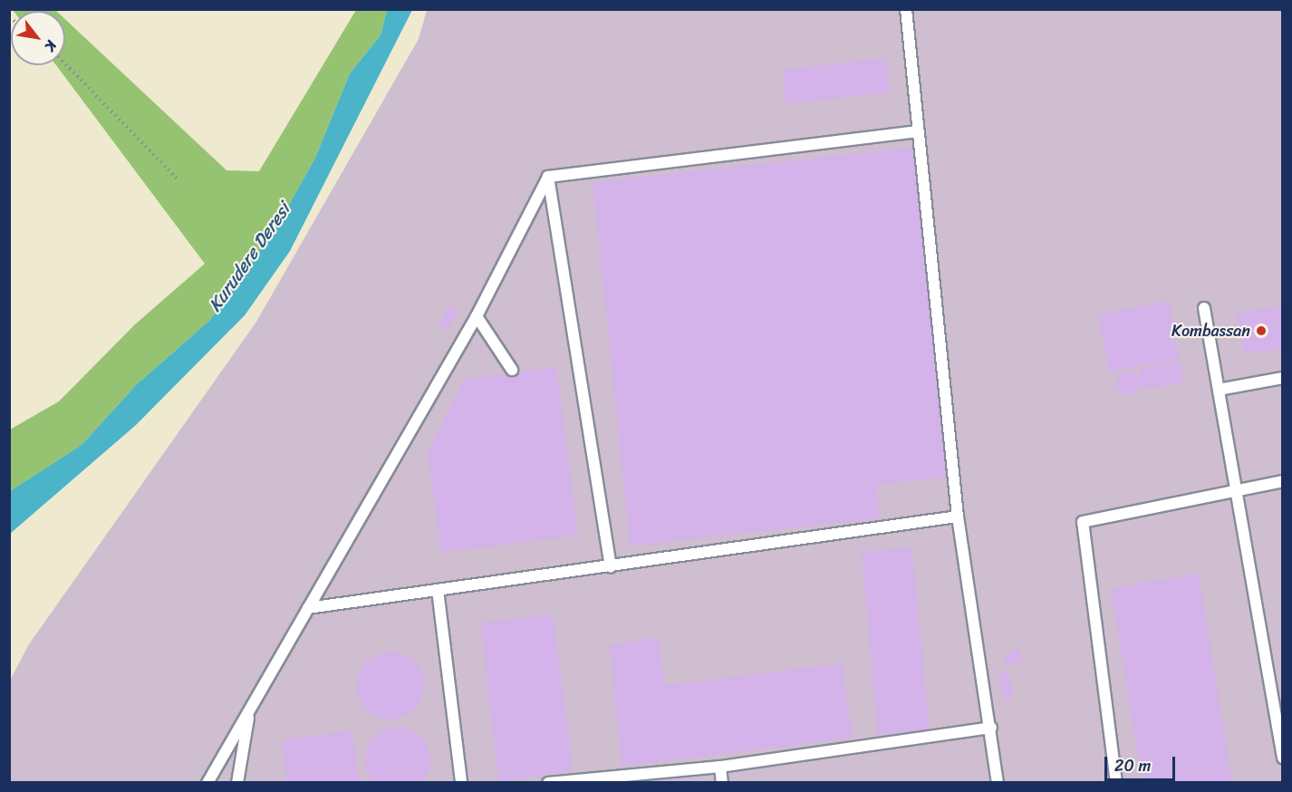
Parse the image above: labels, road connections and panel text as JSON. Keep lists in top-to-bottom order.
{
  "water": ["Kurudere Deresi"],
  "places": ["Kombassan"],
  "scale_bar": "20 m",
  "north": "bottom right"
}
